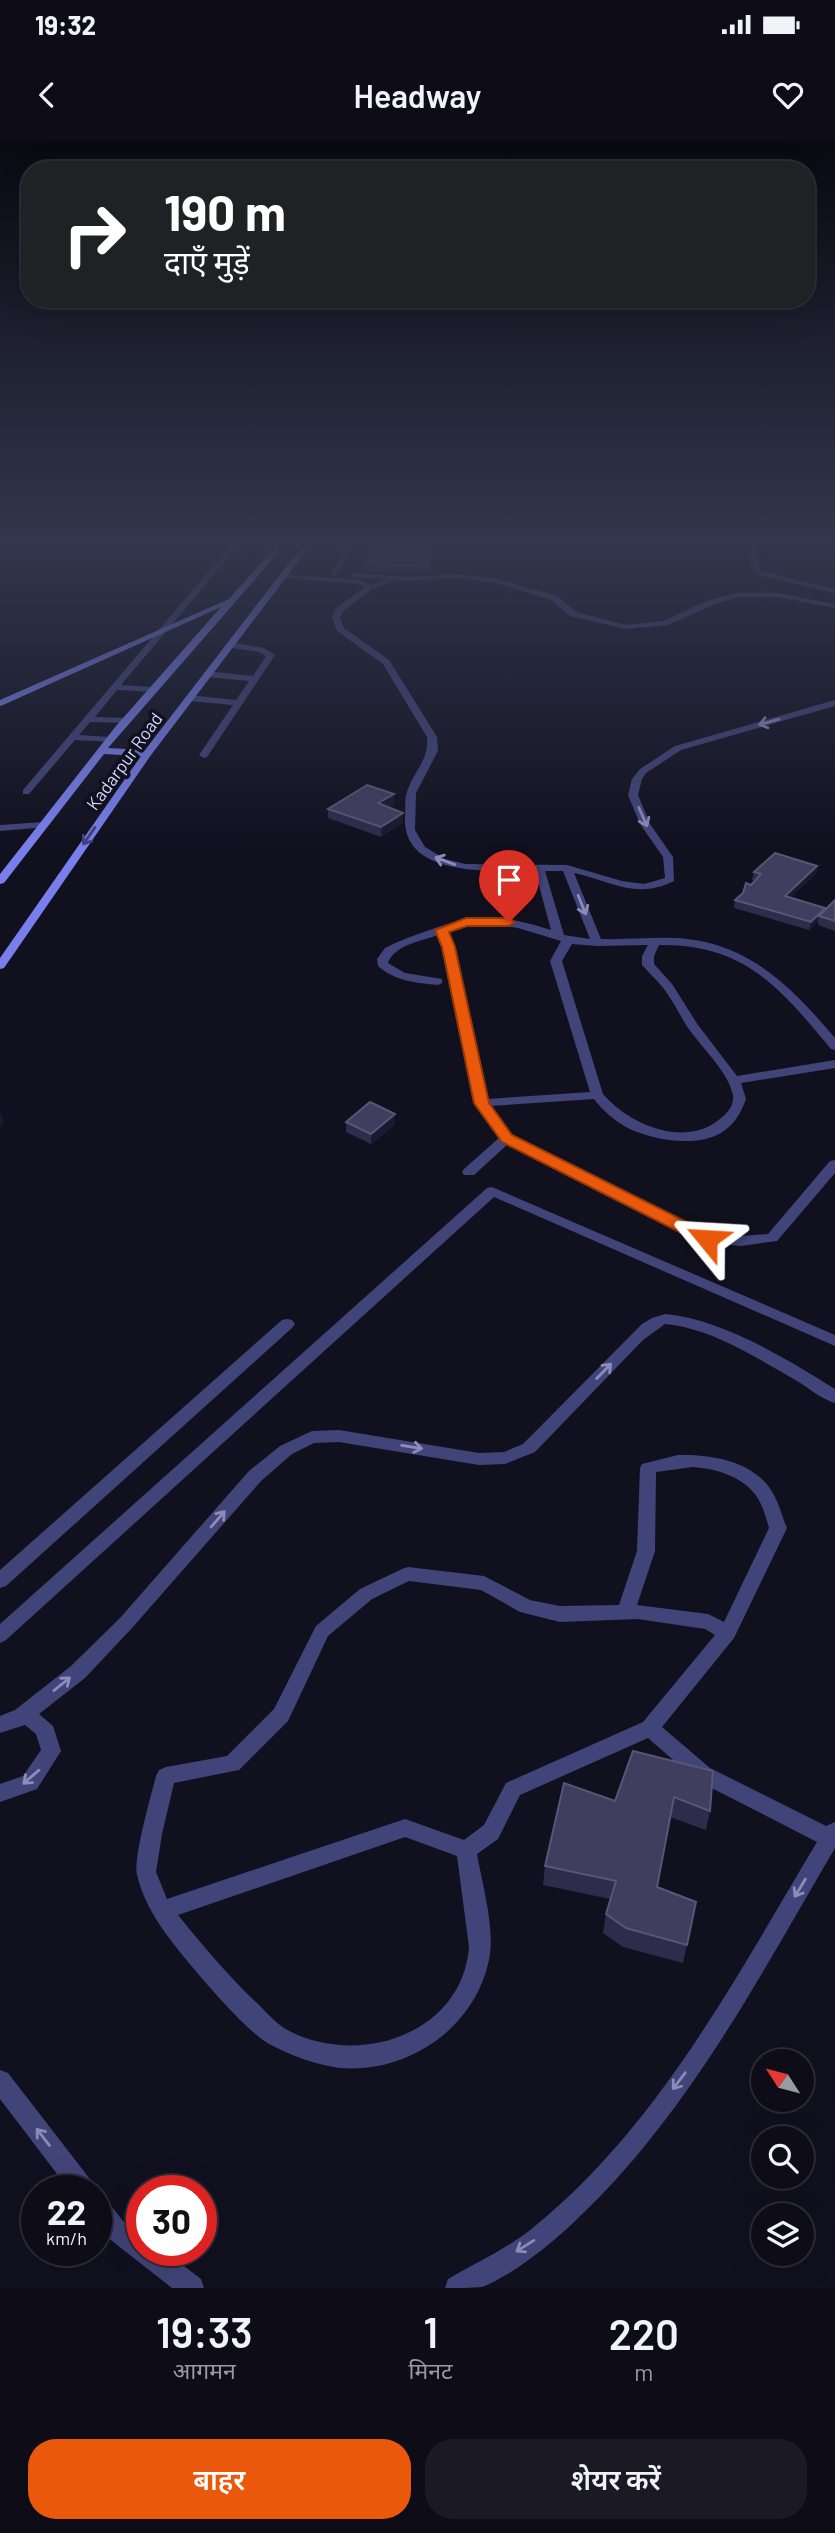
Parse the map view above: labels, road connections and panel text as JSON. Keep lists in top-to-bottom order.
{
  "streets": {
    "street": ["Kadarpur Road"]
  },
  "north": "top left",
  "page": {
    "status": "19:32",
    "header": "Headway",
    "turn": ["190 m", "दाएँ मुड़ें"],
    "speed": "22 km/h",
    "limit": "30",
    "eta": [
      "19:33",
      "आगमन",
      "1",
      "मिनट",
      "220",
      "m"
    ],
    "buttons": ["बाहर", "शेयर करें"]
  }
}
